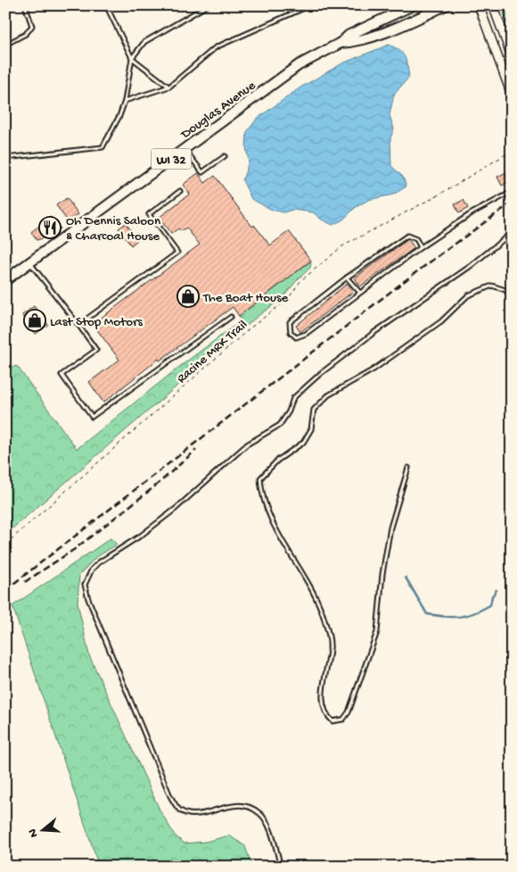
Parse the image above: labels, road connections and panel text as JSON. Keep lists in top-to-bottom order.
{
  "streets": {
    "main road": ["Douglas Avenue", "WI 32"],
    "path": ["Racine MRK Trail"]
  },
  "places": {
    "restaurant": ["Oh Dennis Saloon & Charcoal House"],
    "shop": ["The Boat House", "Last Stop Motors"]
  },
  "north": "left"
}
